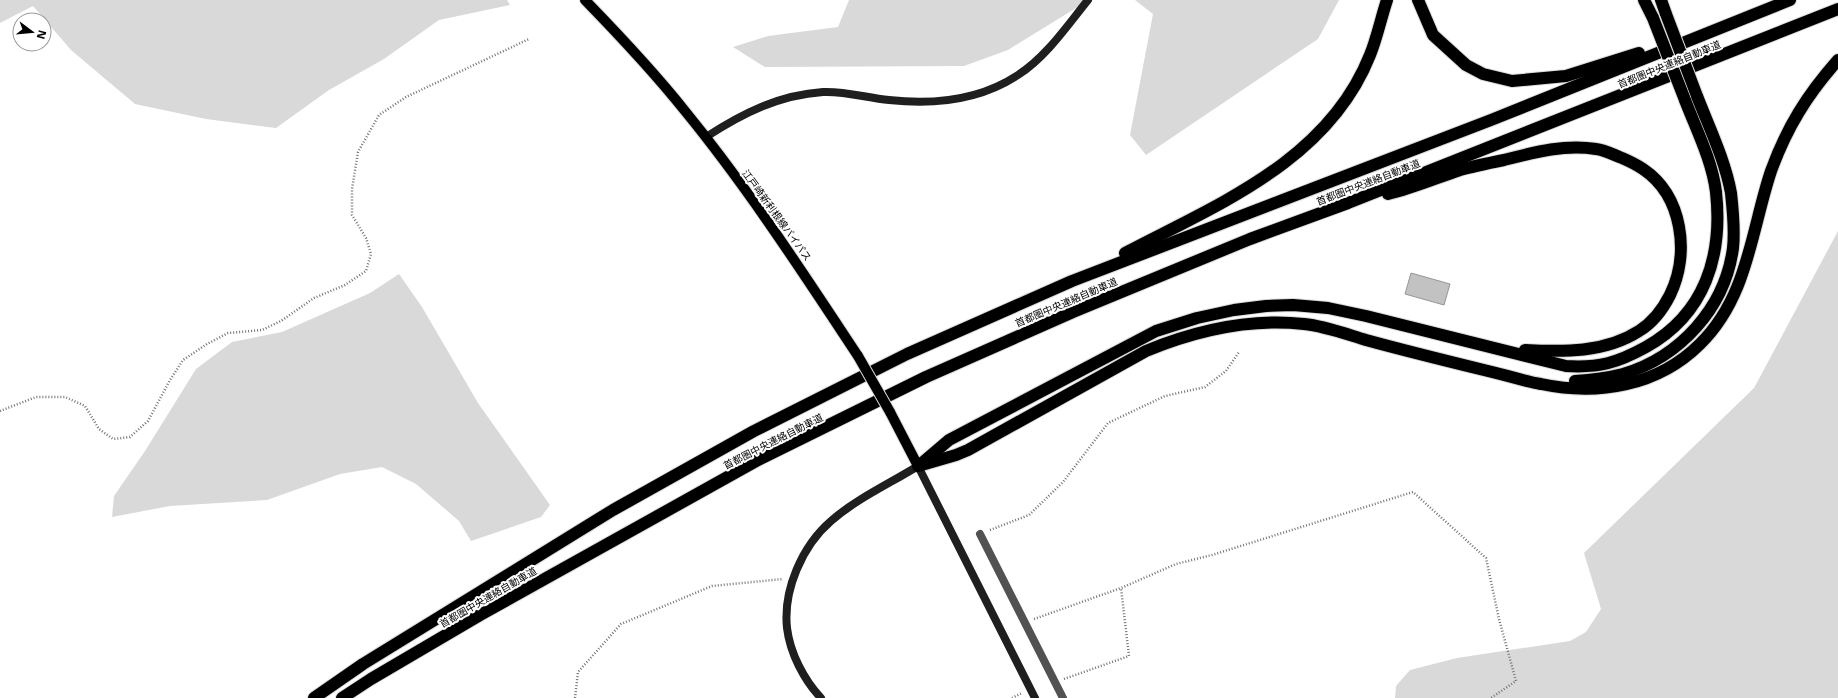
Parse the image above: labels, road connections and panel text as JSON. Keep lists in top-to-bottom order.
{
  "streets": {
    "highway": ["首都圏中央連絡自動車道"],
    "main road": ["江戸崎新利根線バイパス"]
  },
  "north": "right"
}
